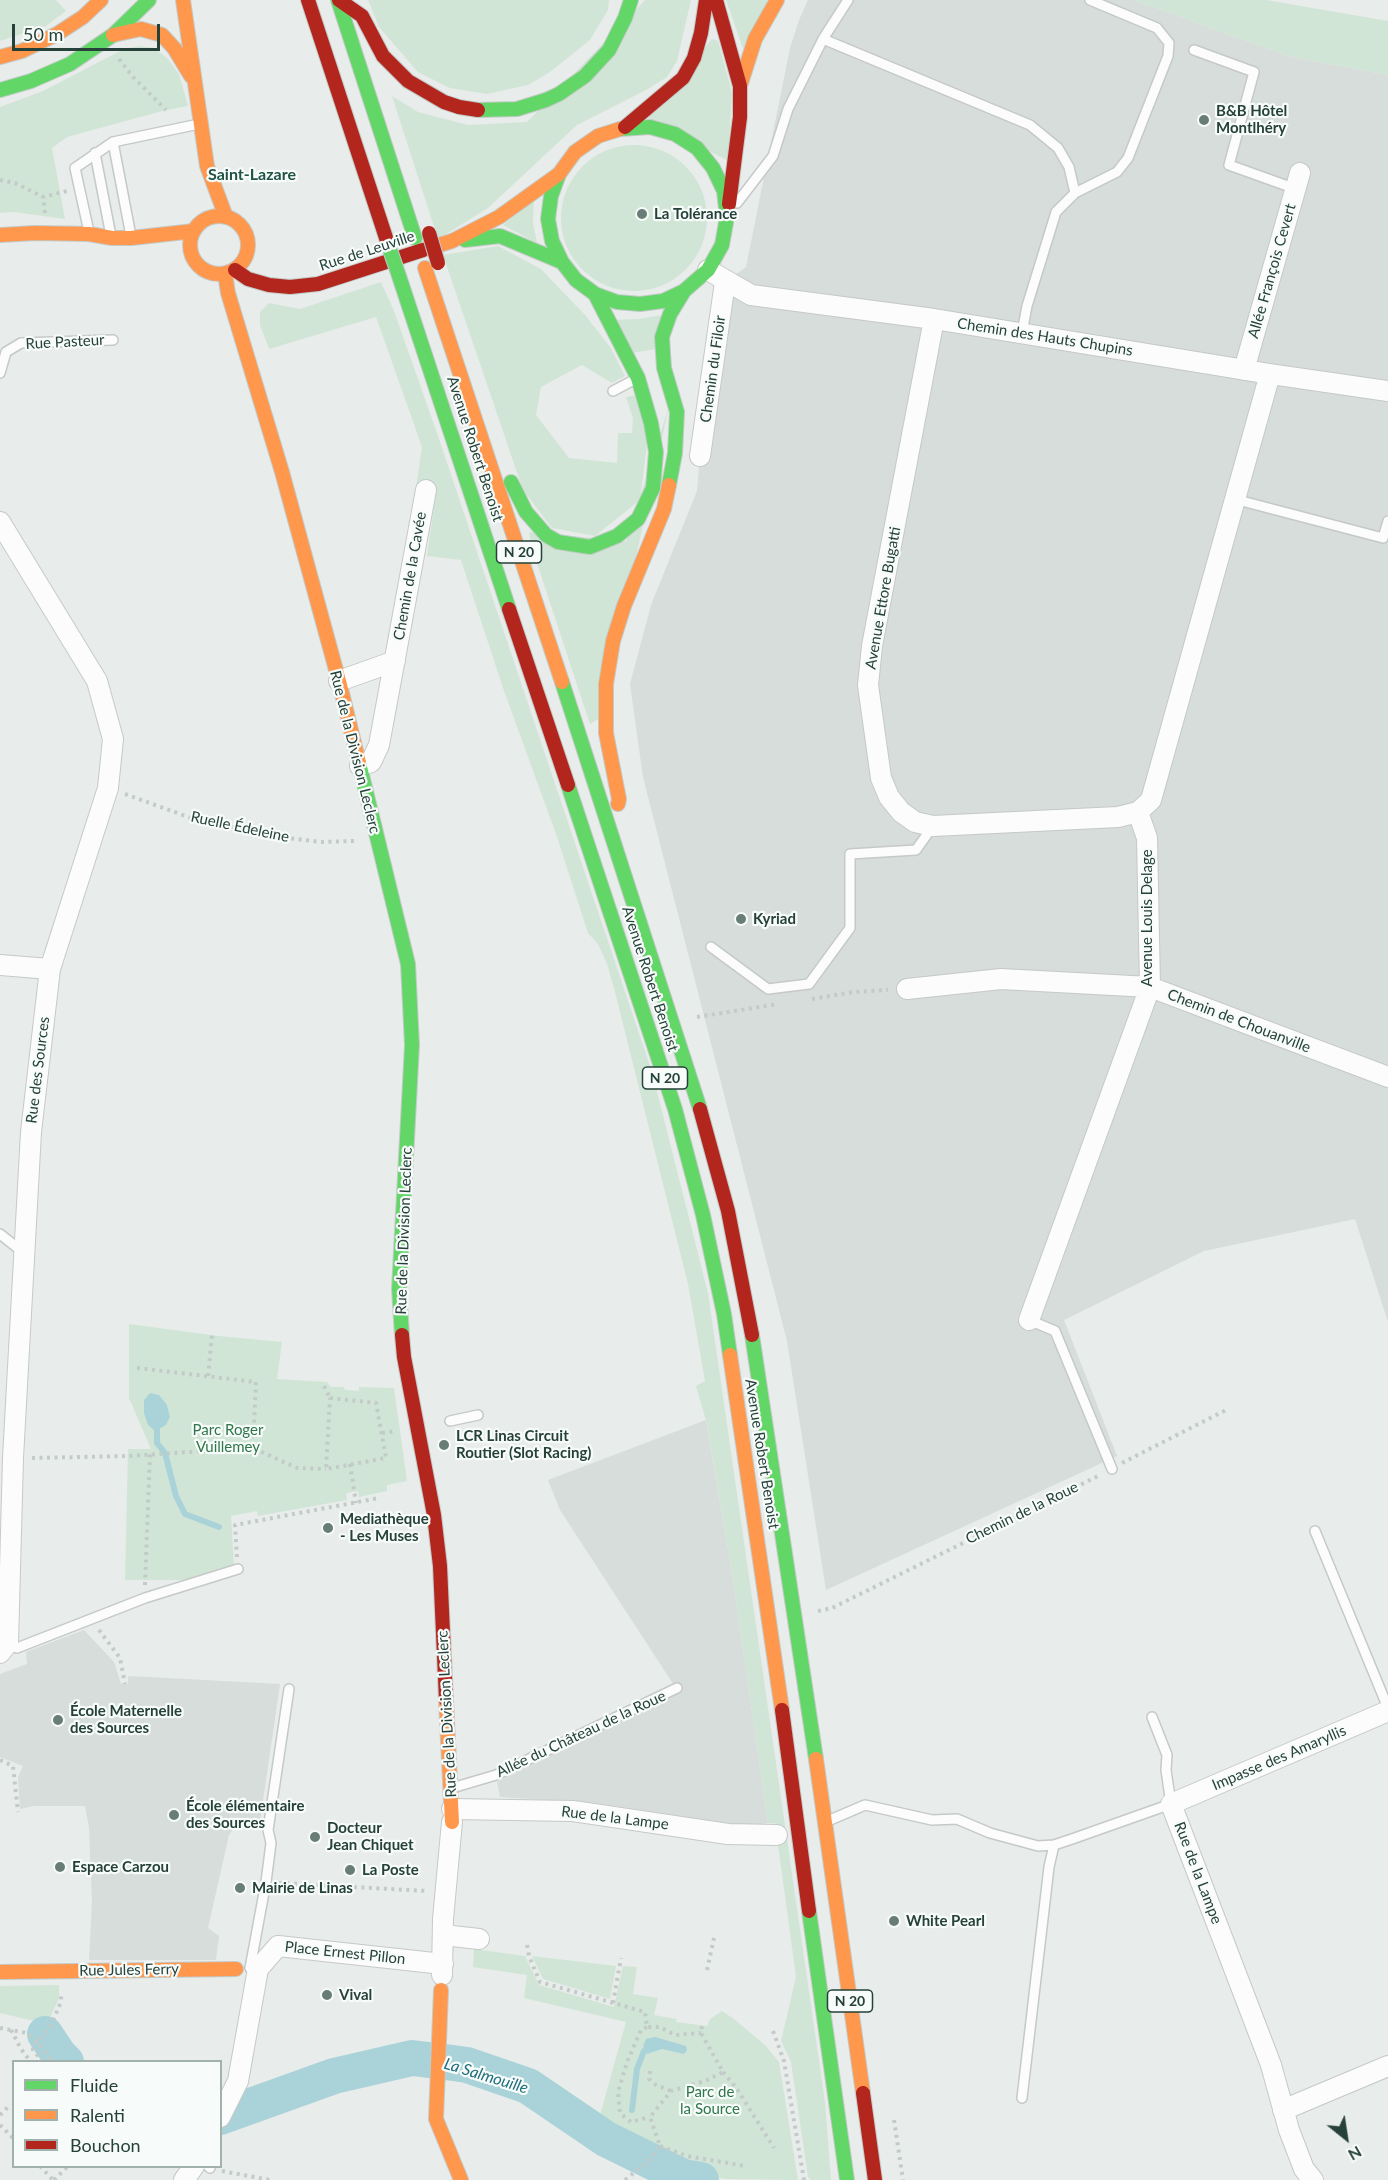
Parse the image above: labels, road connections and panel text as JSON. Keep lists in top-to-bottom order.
{
  "streets": {
    "main road": [
      "Rue de Leuville",
      "Avenue Robert Benoist",
      "N 20",
      "Rue de la Division Leclerc",
      "Rue Jules Ferry"
    ],
    "street": [
      "Allée François Cevert",
      "Chemin des Hauts Chupins",
      "Chemin du Filoir",
      "Chemin de la Cavée",
      "Avenue Ettore Bugatti",
      "Avenue Louis Delage",
      "Chemin de Chouanville",
      "Rue des Sources",
      "Impasse des Amaryllis",
      "Rue de la Lampe",
      "Place Ernest Pillon"
    ],
    "lane": ["Rue Pasteur", "Allée du Château de la Roue"],
    "path": ["Ruelle Édeleine", "Chemin de la Roue"]
  },
  "crossings": [
    ["Rue de Leuville", "Chemin des Hauts Chupins"],
    ["Rue de Leuville", "Rue de la Division Leclerc"],
    ["Allée François Cevert", "Chemin des Hauts Chupins"],
    ["Chemin des Hauts Chupins", "Chemin du Filoir"],
    ["Chemin des Hauts Chupins", "Avenue Ettore Bugatti"],
    ["Avenue Robert Benoist", "Rue de la Lampe"],
    ["Chemin de la Cavée", "Rue de la Division Leclerc"],
    ["Avenue Ettore Bugatti", "Avenue Louis Delage"],
    ["Rue de la Division Leclerc", "Ruelle Édeleine"],
    ["Rue de la Division Leclerc", "Allée du Château de la Roue"],
    ["Rue de la Division Leclerc", "Rue de la Lampe"],
    ["Rue de la Division Leclerc", "Place Ernest Pillon"],
    ["Ruelle Édeleine", "Rue des Sources"],
    ["Avenue Louis Delage", "Chemin de Chouanville"],
    ["Impasse des Amaryllis", "Rue de la Lampe"],
    ["Place Ernest Pillon", "Rue Jules Ferry"]
  ],
  "districts": ["Saint-Lazare"],
  "water": ["La Salmouille"],
  "parks": ["Parc Roger Vuillemey", "Parc de la Source"],
  "places": [
    "B&B Hôtel Montlhéry",
    "La Tolérance",
    "Kyriad",
    "LCR Linas Circuit Routier (Slot Racing)",
    "Mediathèque - Les Muses",
    "École Maternelle des Sources",
    "École élémentaire des Sources",
    "Docteur Jean Chiquet",
    "Espace Carzou",
    "La Poste",
    "Mairie de Linas",
    "White Pearl",
    "Vival"
  ],
  "legend": ["Fluide", "Ralenti", "Bouchon"],
  "scale_bar": "50 m",
  "north": "bottom right"
}
